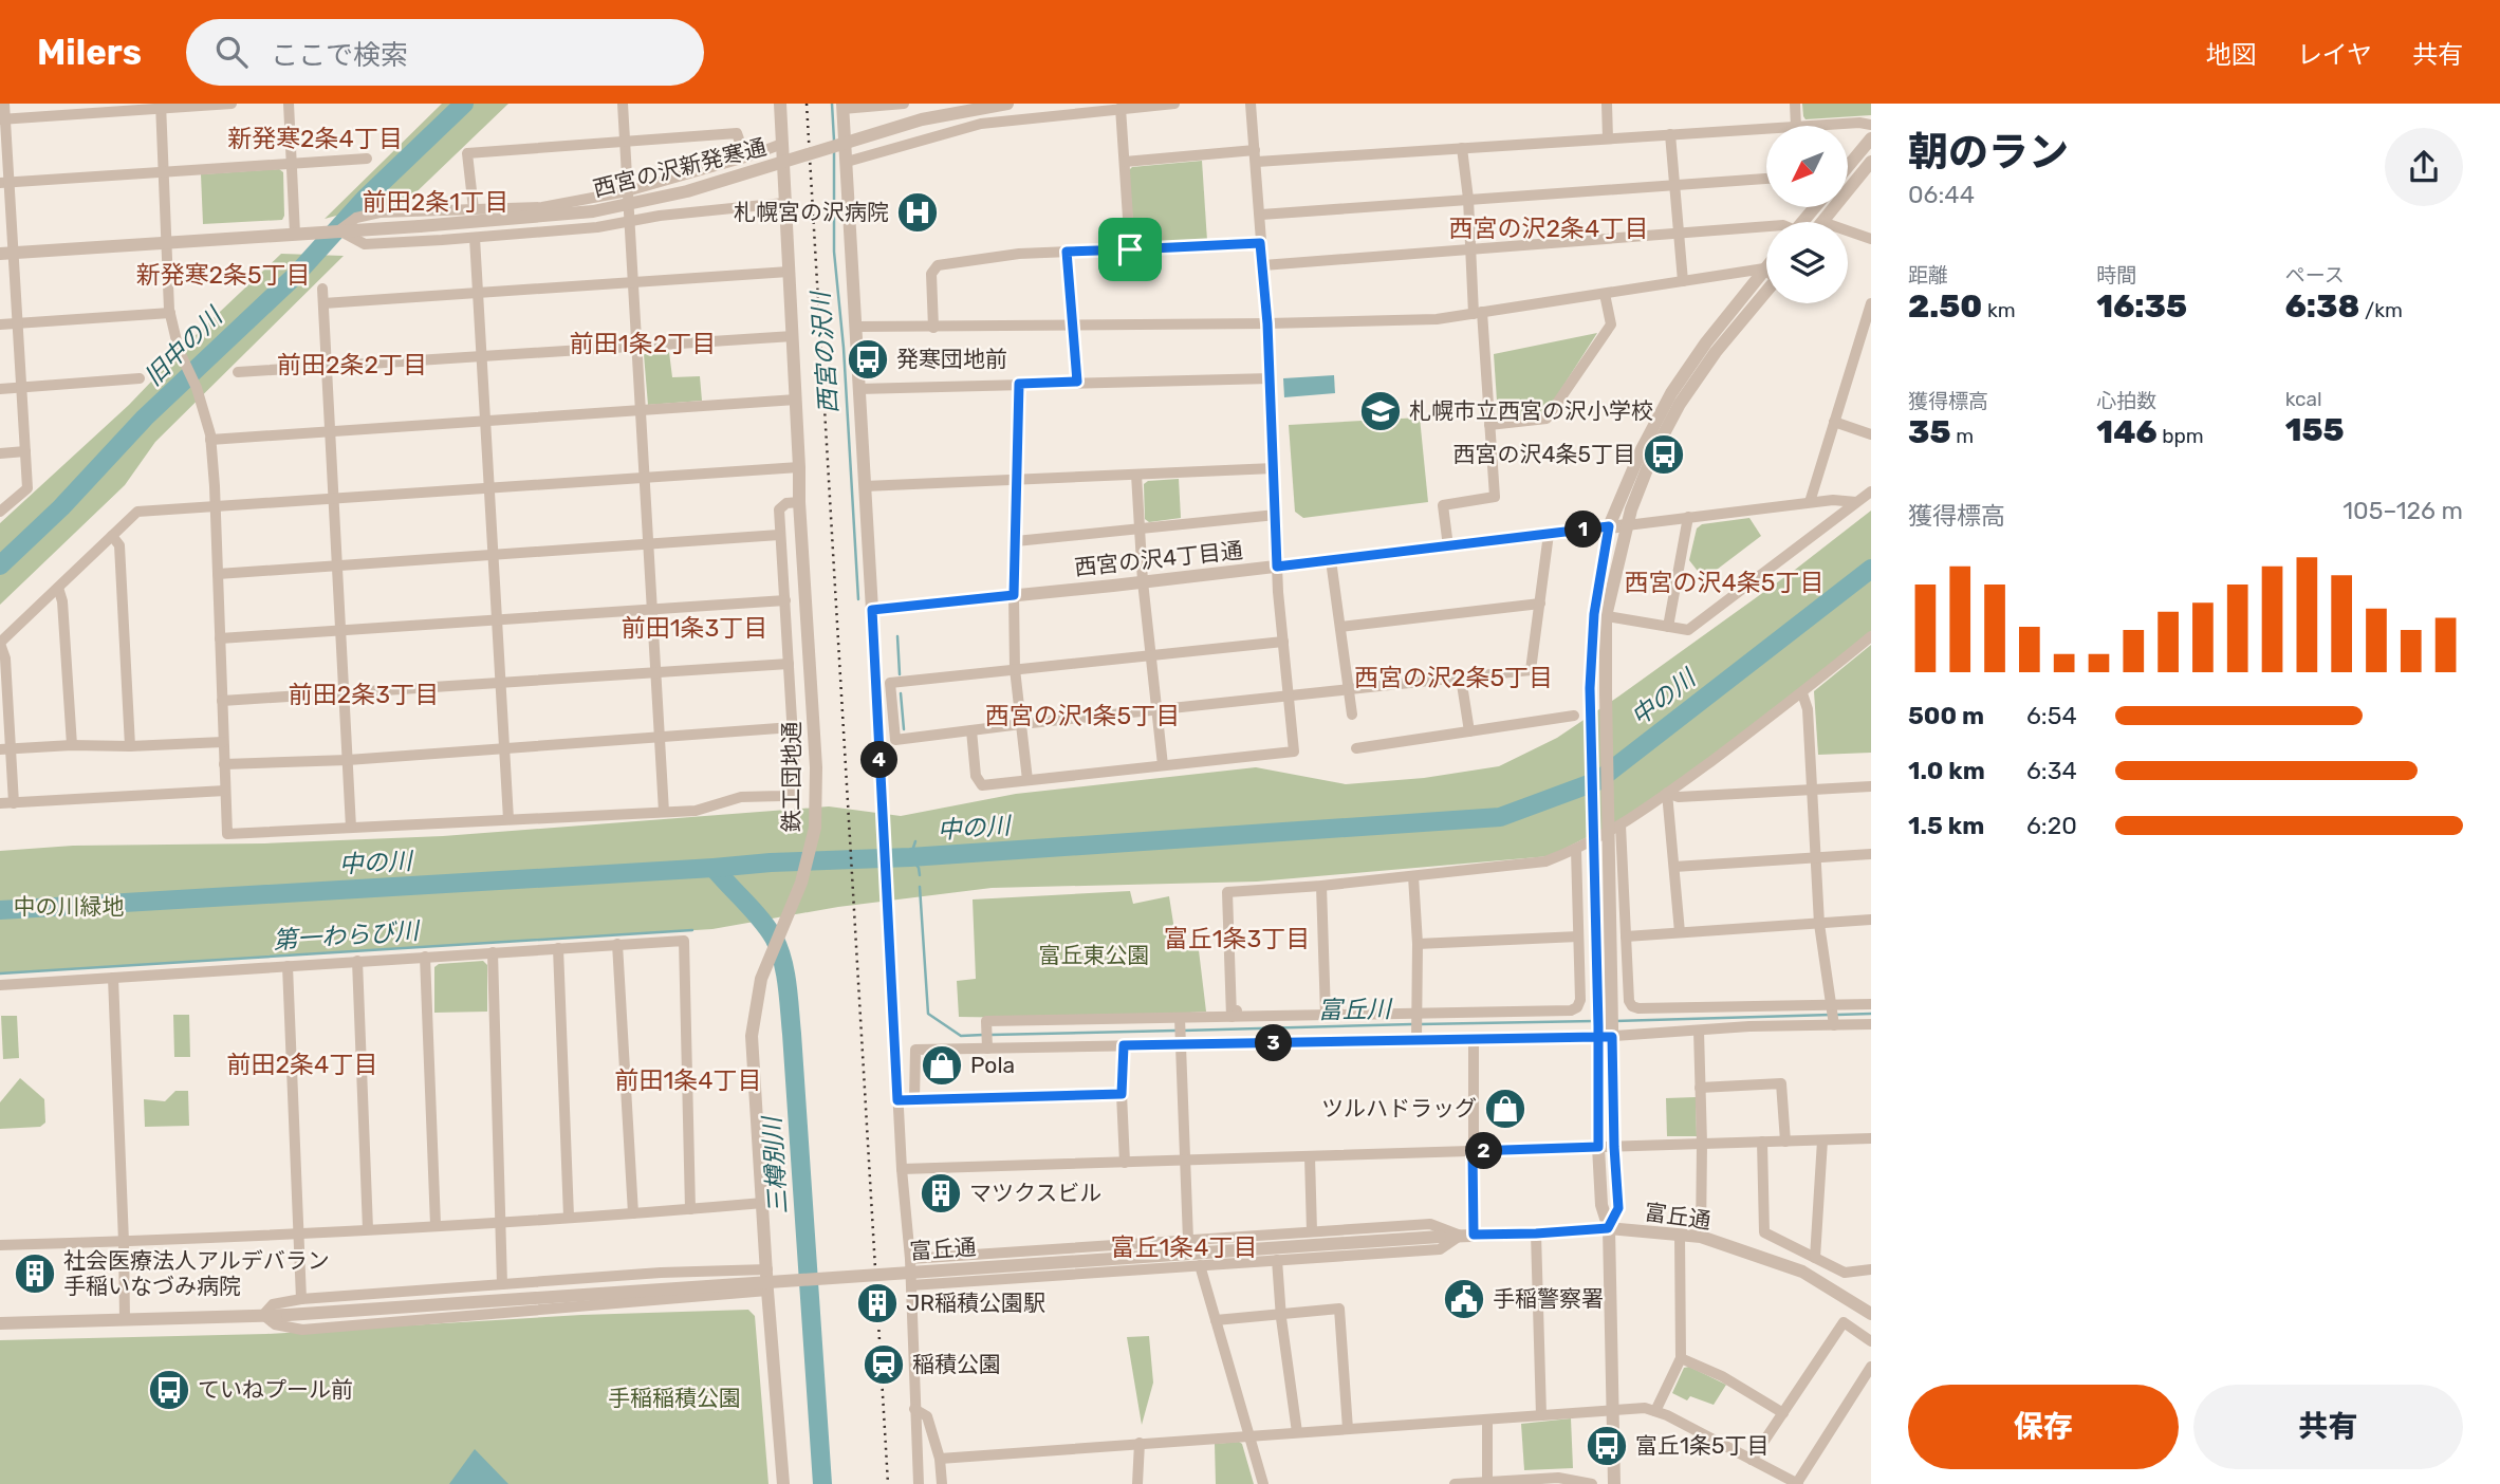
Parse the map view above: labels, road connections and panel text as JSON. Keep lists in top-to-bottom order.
{
  "streets": {
    "street": [
      "西宮の沢新発寒通",
      "西宮の沢4丁目通",
      "鉄工団地通",
      "富丘通"
    ]
  },
  "districts": [
    "新発寒2条4丁目",
    "前田2条1丁目",
    "西宮の沢2条4丁目",
    "新発寒2条5丁目",
    "前田1条2丁目",
    "前田2条2丁目",
    "西宮の沢4条5丁目",
    "前田1条3丁目",
    "西宮の沢2条5丁目",
    "前田2条3丁目",
    "西宮の沢1条5丁目",
    "富丘1条3丁目",
    "前田2条4丁目",
    "前田1条4丁目",
    "富丘1条4丁目"
  ],
  "water": [
    "旧中の川",
    "西宮の沢川",
    "中の川",
    "第一わらび川",
    "富丘川",
    "三樽別川"
  ],
  "parks": ["中の川緑地", "富丘東公園", "手稲稲積公園"],
  "places": {
    "hospital": ["札幌宮の沢病院"],
    "bus stop": [
      "発寒団地前",
      "西宮の沢4条5丁目",
      "ていねプール前",
      "富丘1条5丁目"
    ],
    "school or university": ["札幌市立西宮の沢小学校"],
    "shop": ["Pola", "ツルハドラッグ"],
    "building": ["マツクスビル", "社会医療法人アルデバラン 手稲いなづみ病院", "JR稲積公園駅"],
    "public building": ["手稲警察署"],
    "station": ["稲積公園"]
  },
  "north": "bottom left",
  "page": {
    "header": "Milers",
    "search": "ここで検索",
    "nav": ["地図", "レイヤ", "共有"],
    "heading": ["朝のラン", "06:44"],
    "stats": [
      ["距離", "2.50 km"],
      ["時間", "16:35"],
      ["ペース", "6:38 /km"],
      ["獲得標高", "35 m"],
      ["心拍数", "146 bpm"],
      ["kcal", "155"]
    ],
    "chart": ["獲得標高", "105–126 m"],
    "pins": [
      "1",
      "4",
      "3",
      "2"
    ],
    "list": [
      {
        "name": "500 m",
        "note": "6:54"
      },
      {
        "name": "1.0 km",
        "note": "6:34"
      },
      {
        "name": "1.5 km",
        "note": "6:20"
      }
    ],
    "buttons": ["保存", "共有"]
  }
}
